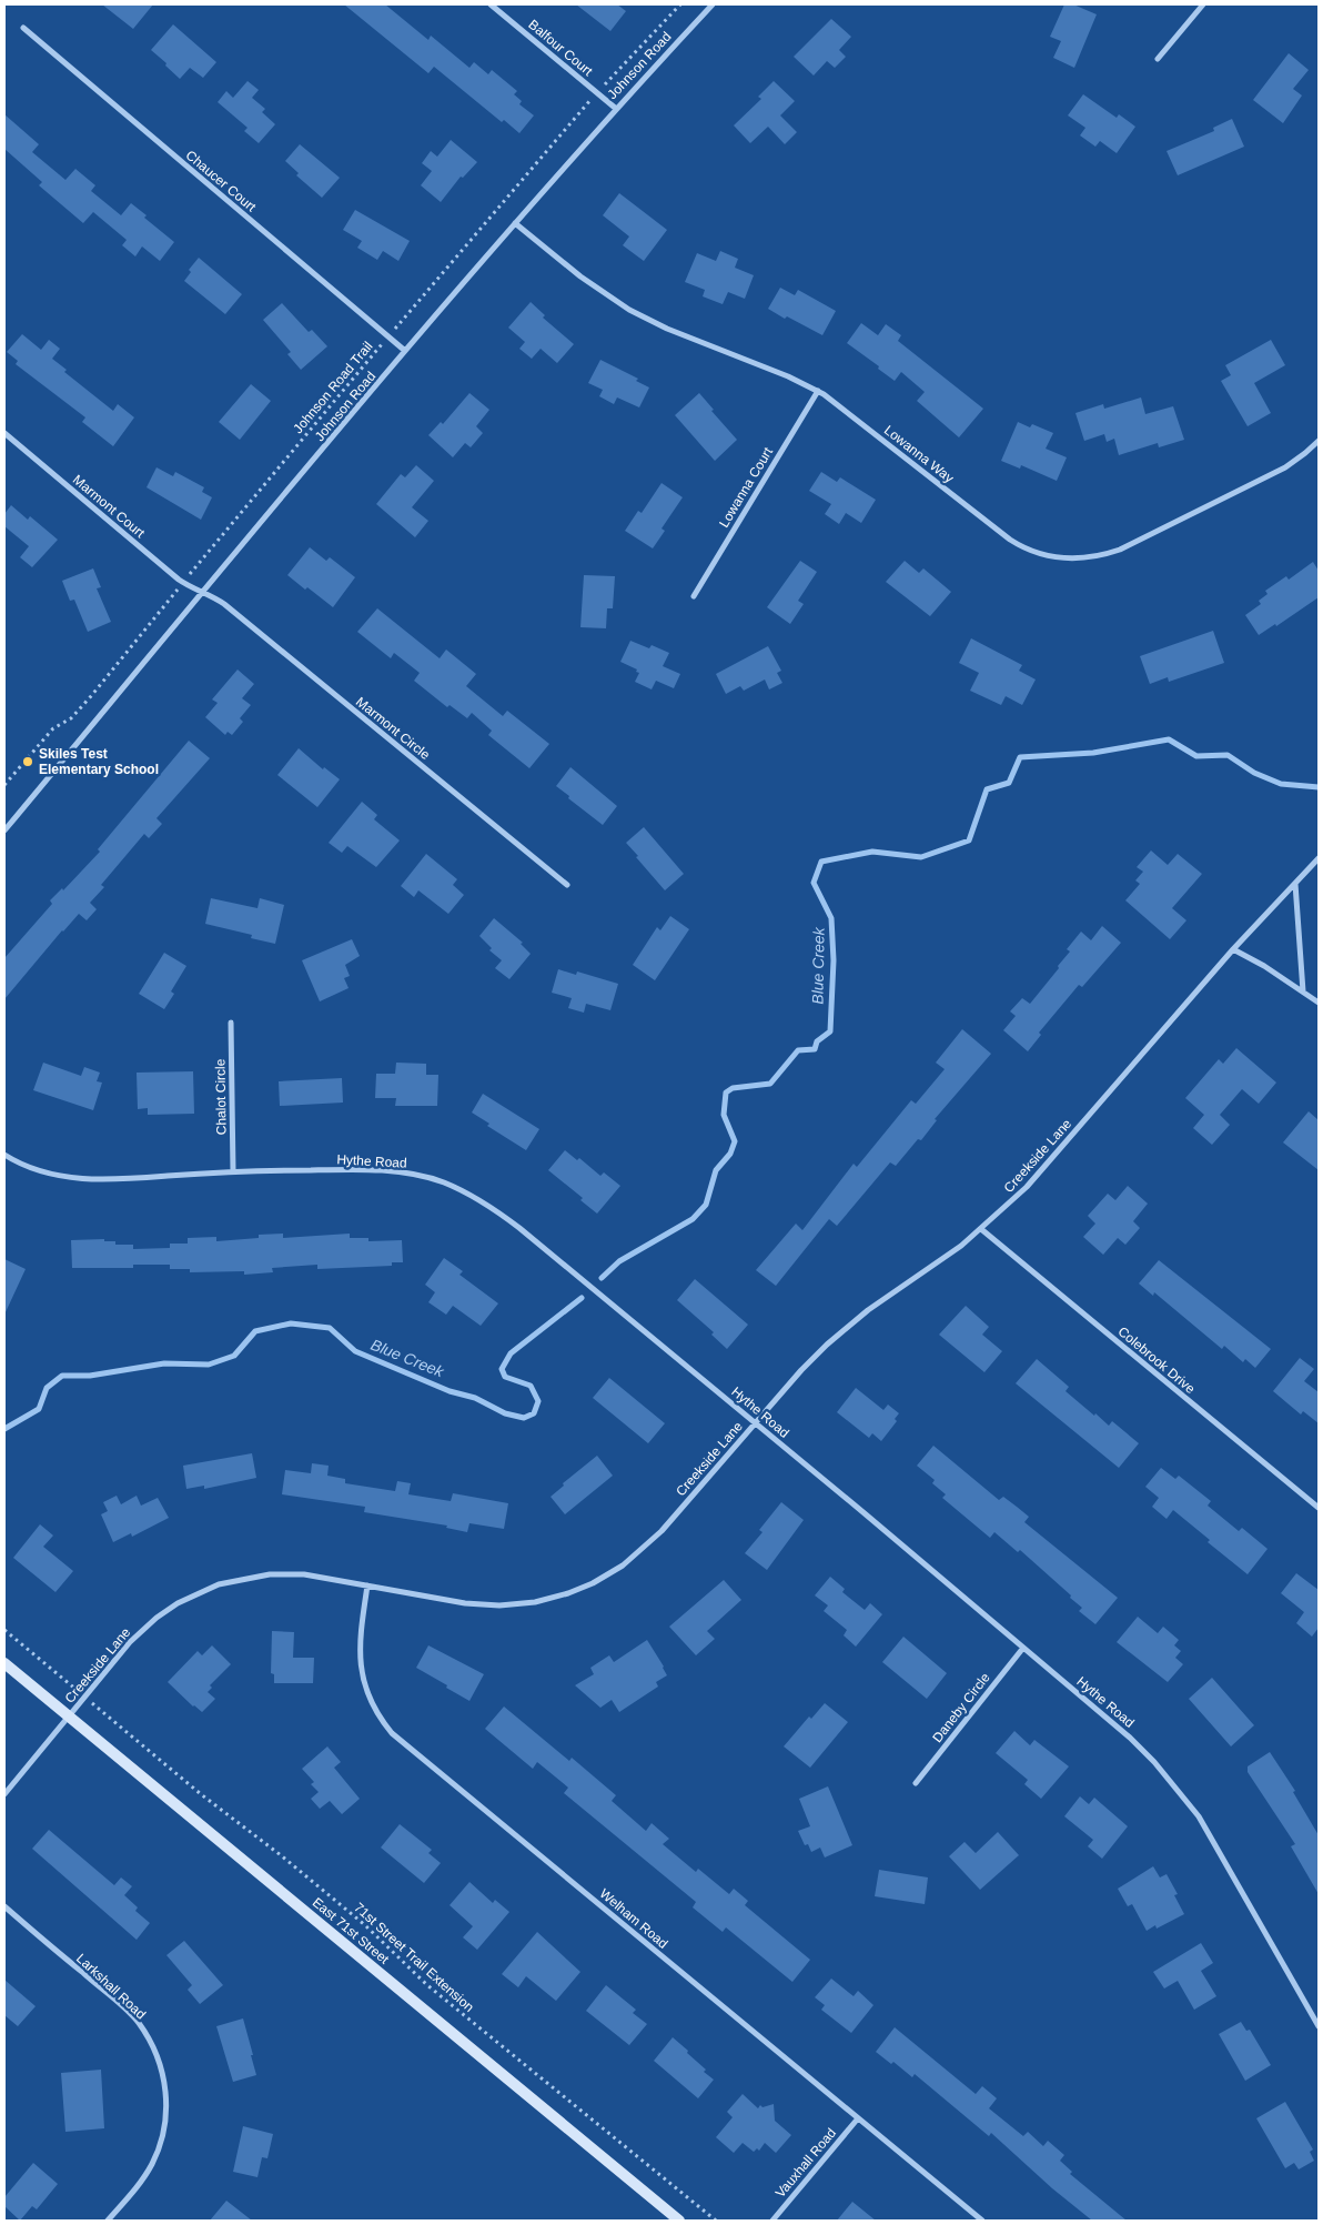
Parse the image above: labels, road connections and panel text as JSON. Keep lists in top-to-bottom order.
{
  "streets": {
    "main road": ["East 71st Street"],
    "street": [
      "Balfour Court",
      "Johnson Road",
      "Chaucer Court",
      "Lowanna Way",
      "Lowanna Court",
      "Marmont Court",
      "Marmont Circle",
      "Chalot Circle",
      "Creekside Lane",
      "Hythe Road",
      "Colebrook Drive",
      "Daneby Circle",
      "Welham Road",
      "Larkshall Road",
      "Vauxhall Road"
    ],
    "path": ["Johnson Road Trail", "71st Street Trail Extension"]
  },
  "crossings": [
    ["Balfour Court", "Johnson Road"],
    ["Balfour Court", "Johnson Road Trail"],
    ["Johnson Road", "Chaucer Court"],
    ["Johnson Road", "Lowanna Way"],
    ["Johnson Road", "Marmont Court"],
    ["Johnson Road", "Marmont Circle"],
    ["Chaucer Court", "Johnson Road Trail"],
    ["Johnson Road Trail", "Marmont Court"],
    ["Lowanna Way", "Lowanna Court"],
    ["Marmont Court", "Marmont Circle"],
    ["Chalot Circle", "Hythe Road"],
    ["Creekside Lane", "Hythe Road"],
    ["Creekside Lane", "Colebrook Drive"],
    ["Creekside Lane", "Welham Road"],
    ["Creekside Lane", "East 71st Street"],
    ["Hythe Road", "Daneby Circle"],
    ["Welham Road", "Vauxhall Road"]
  ],
  "water": ["Blue Creek"],
  "places": ["Skiles Test Elementary School"]
}
